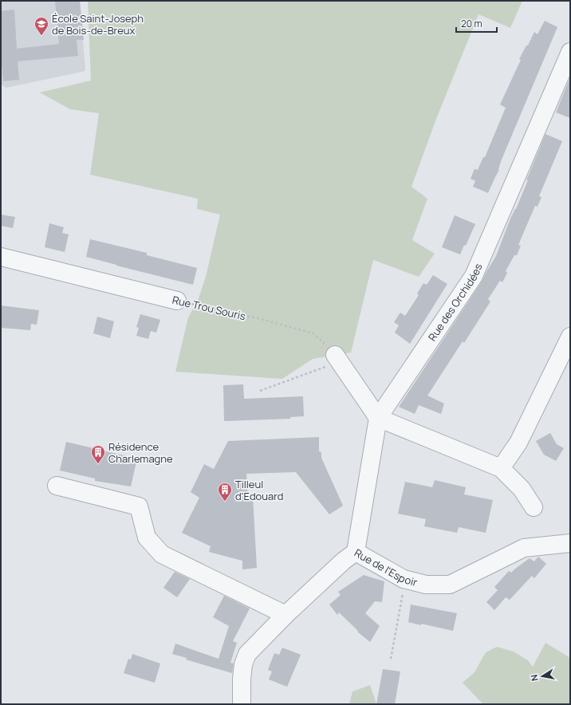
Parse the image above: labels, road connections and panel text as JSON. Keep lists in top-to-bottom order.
{
  "streets": {
    "street": ["Rue des Orchidées", "Rue Trou Souris", "Rue de l'Espoir"]
  },
  "crossings": [
    ["Rue des Orchidées", "Rue de l'Espoir"]
  ],
  "places": {
    "school or university": ["École Saint-Joseph de Bois-de-Breux"],
    "building": ["Résidence Charlemagne", "Tilleul d'Edouard"]
  },
  "scale_bar": "20 m",
  "north": "left"
}
